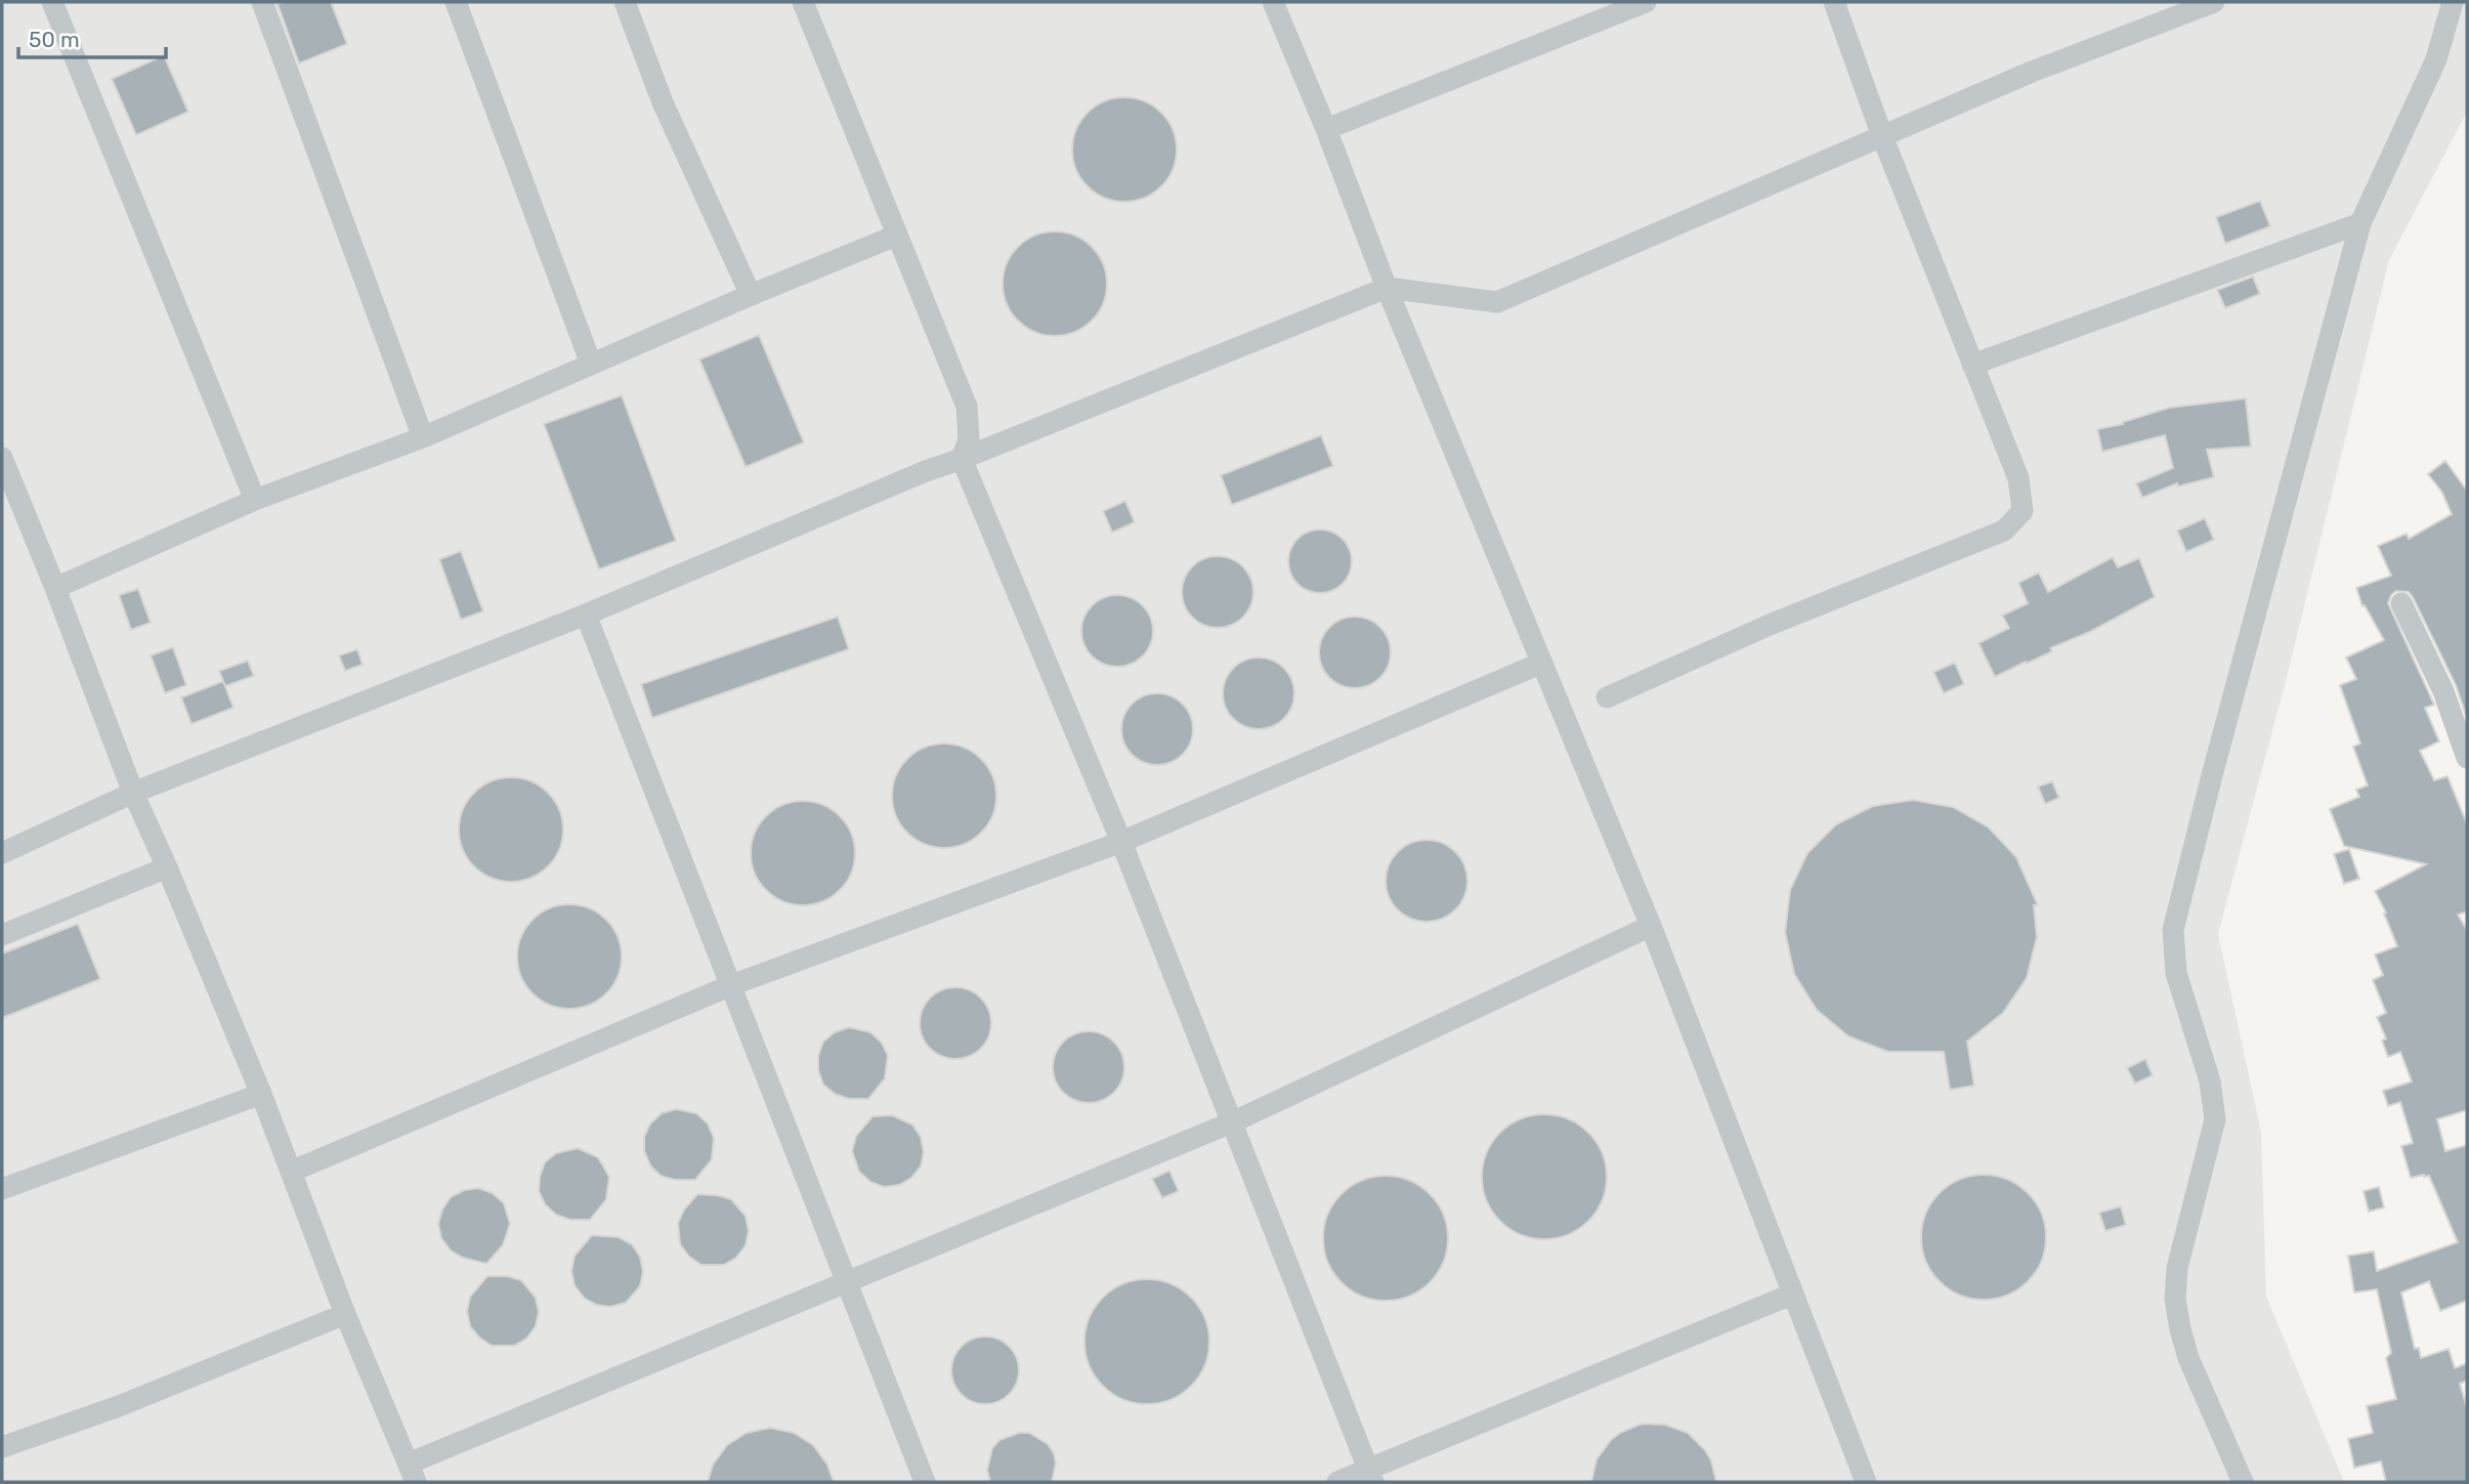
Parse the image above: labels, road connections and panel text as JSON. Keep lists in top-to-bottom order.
{
  "scale_bar": "50 m"
}
